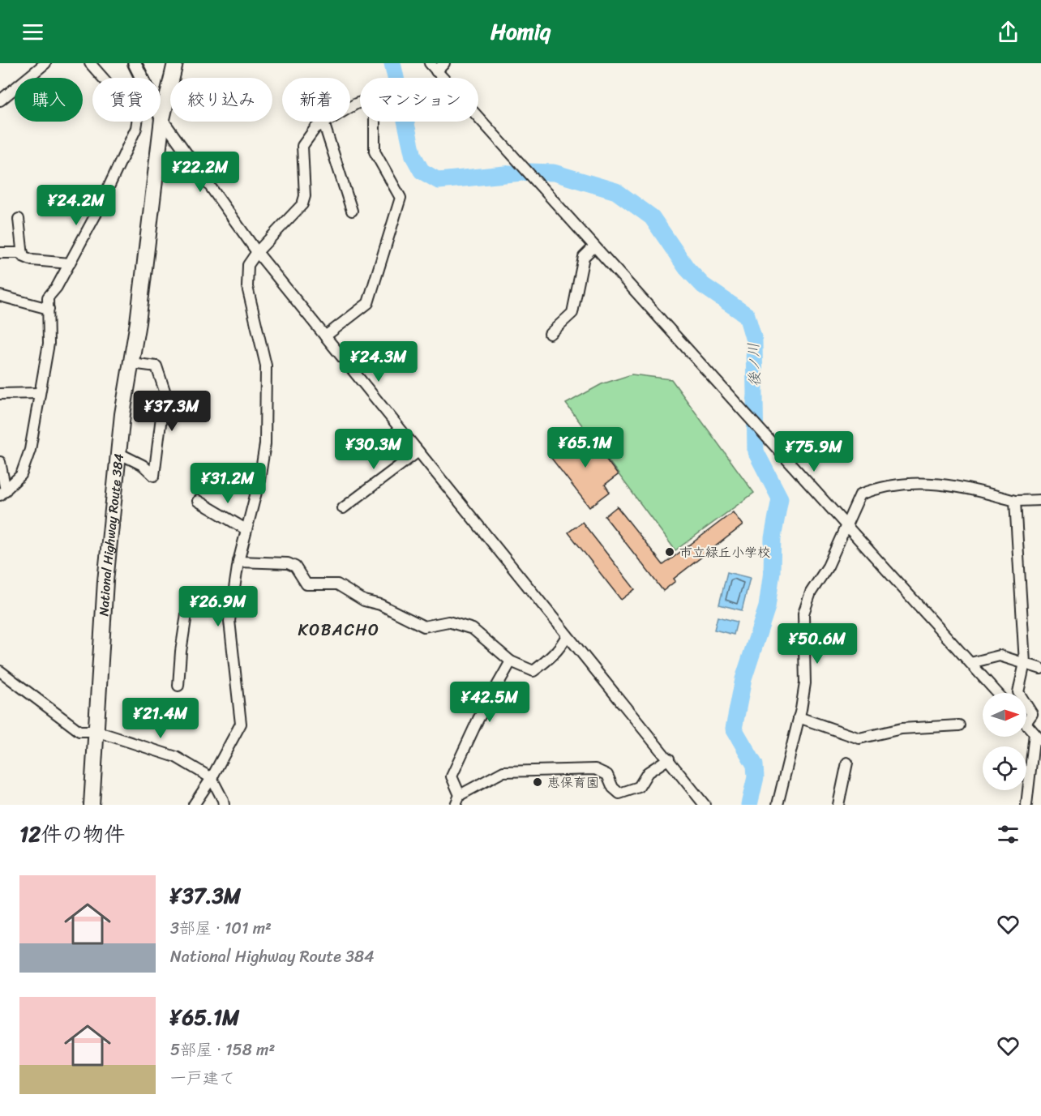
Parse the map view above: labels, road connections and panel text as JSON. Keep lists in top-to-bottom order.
{
  "streets": {
    "highway": ["National Highway Route 384"]
  },
  "districts": ["KOBACHO"],
  "water": ["後ノ川"],
  "places": ["市立緑丘小学校", "恵保育園"],
  "north": "right",
  "page": {
    "header": "Homiq",
    "chip": [
      "購入",
      "賃貸",
      "絞り込み",
      "新着",
      "マンション"
    ],
    "price": [
      "¥22.2M",
      "¥24.2M",
      "¥24.3M",
      "¥37.3M",
      "¥65.1M",
      "¥30.3M",
      "¥75.9M",
      "¥31.2M",
      "¥26.9M",
      "¥50.6M",
      "¥42.5M",
      "¥21.4M"
    ],
    "heading": "12件の物件",
    "list": [
      {
        "name": "¥37.3M",
        "note": "3部屋 · 101 m² · National Highway Route 384"
      },
      {
        "name": "¥65.1M",
        "note": "5部屋 · 158 m² · 一戸建て"
      }
    ]
  }
}
